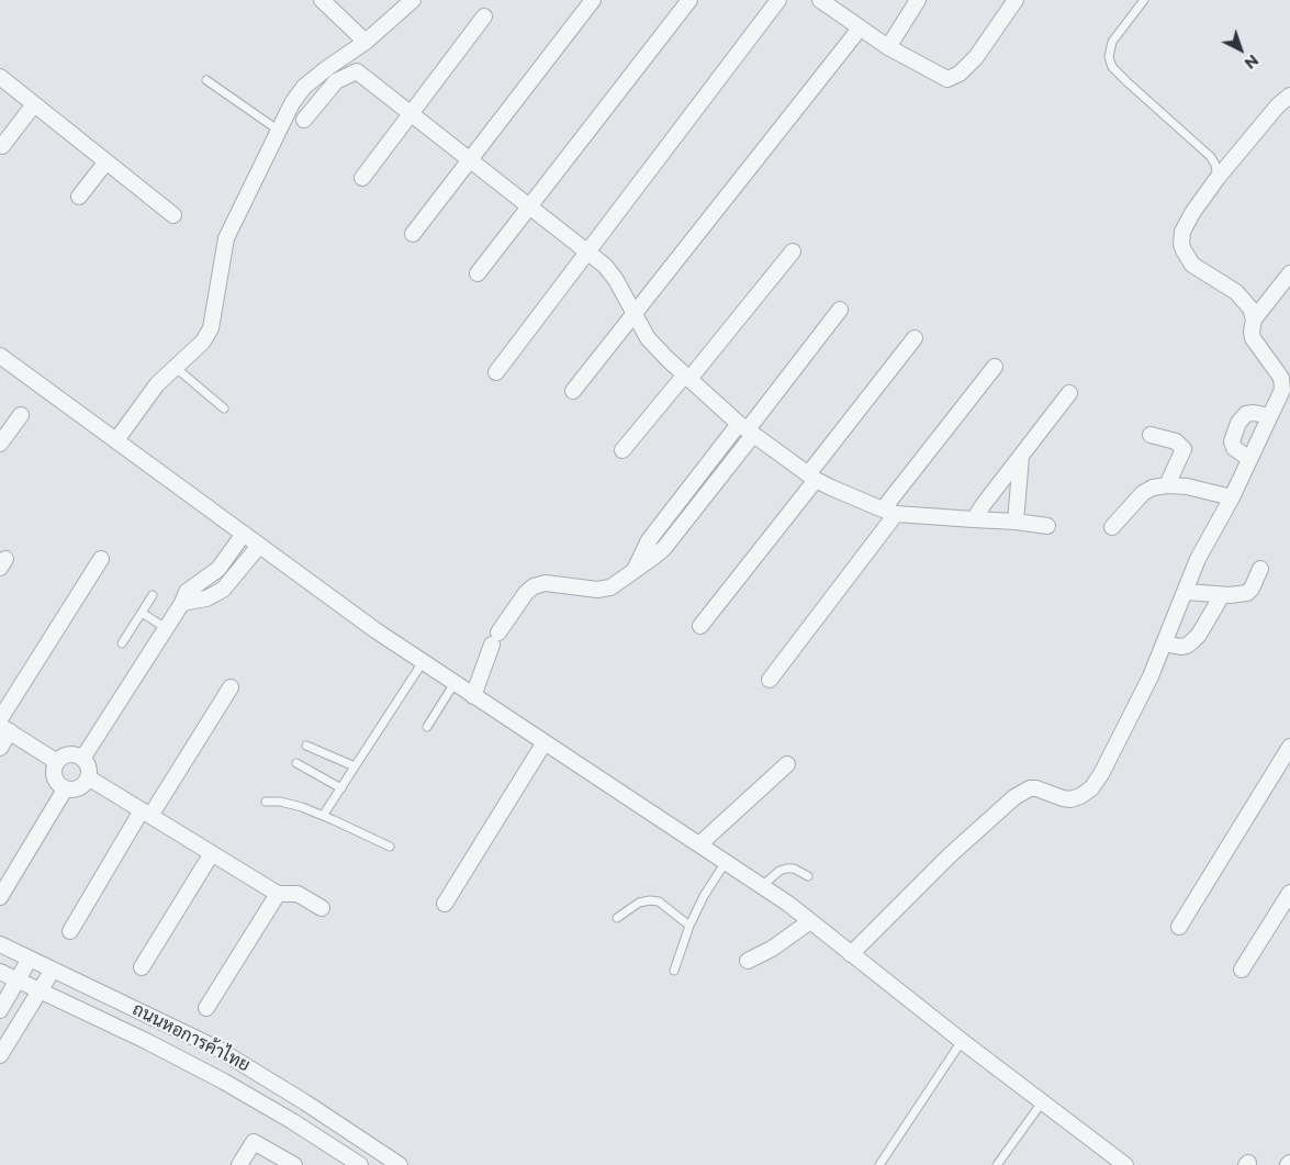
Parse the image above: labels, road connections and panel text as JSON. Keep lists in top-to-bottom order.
{
  "streets": {
    "street": ["ถนนหอการค้าไทย"]
  },
  "north": "bottom right"
}
